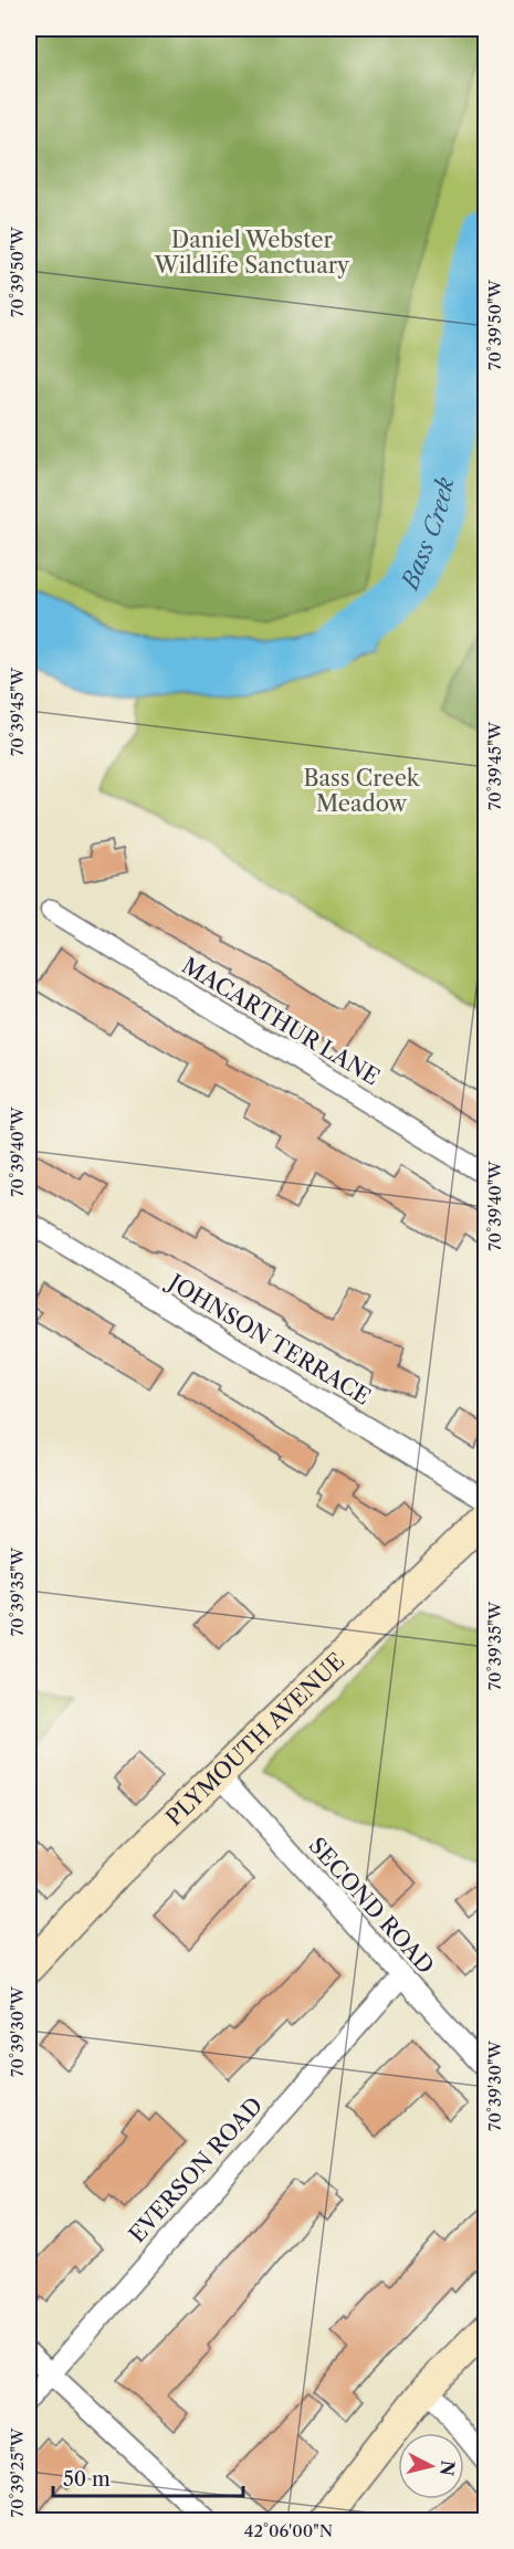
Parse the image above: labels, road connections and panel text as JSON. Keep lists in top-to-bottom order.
{
  "streets": {
    "street": [
      "MACARTHUR LANE",
      "JOHNSON TERRACE",
      "PLYMOUTH AVENUE",
      "SECOND ROAD",
      "EVERSON ROAD"
    ]
  },
  "crossings": [
    ["PLYMOUTH AVENUE", "SECOND ROAD"],
    ["SECOND ROAD", "EVERSON ROAD"]
  ],
  "water": ["Bass Creek"],
  "parks": ["Daniel Webster Wildlife Sanctuary", "Bass Creek Meadow"],
  "scale_bar": "50 m",
  "north": "right",
  "coordinates": [
    "70°39'50\"W",
    "70°39'45\"W",
    "70°39'40\"W",
    "70°39'35\"W",
    "70°39'30\"W",
    "70°39'25\"W",
    "42°06'00\"N"
  ]
}
